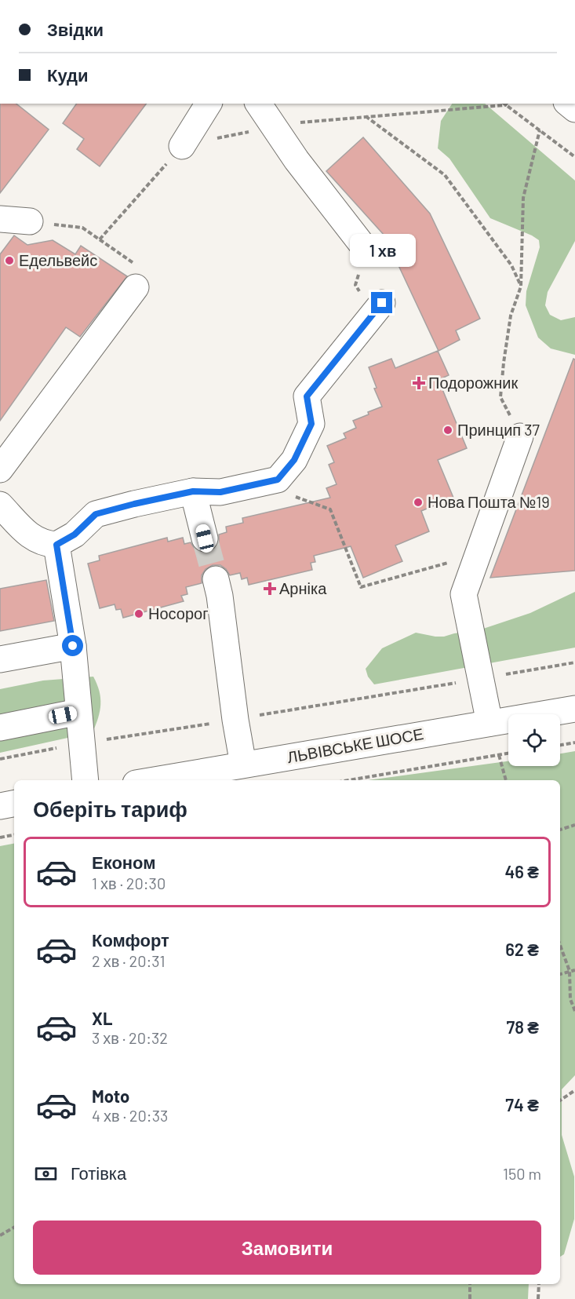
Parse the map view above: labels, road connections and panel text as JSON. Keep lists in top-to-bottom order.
{
  "streets": {
    "main road": ["ЛЬВІВСЬКЕ ШОСЕ"]
  },
  "places": {
    "other": [
      "Едельвейс",
      "Принцип 37",
      "Нова Пошта №19",
      "Носорог"
    ],
    "health": ["Подорожник", "Арніка"]
  },
  "page": {
    "banner": ["Звідки", "Куди"],
    "bubble": "1 хв",
    "heading": "Оберіть тариф",
    "list": [
      {
        "name": "Економ",
        "note": "1 хв · 20:30",
        "value": "46 ₴"
      },
      {
        "name": "Комфорт",
        "note": "2 хв · 20:31",
        "value": "62 ₴"
      },
      {
        "name": "XL",
        "note": "3 хв · 20:32",
        "value": "78 ₴"
      },
      {
        "name": "Moto",
        "note": "4 хв · 20:33",
        "value": "74 ₴"
      }
    ],
    "pay": ["Готівка", "150 m"],
    "buttons": "Замовити"
  }
}
